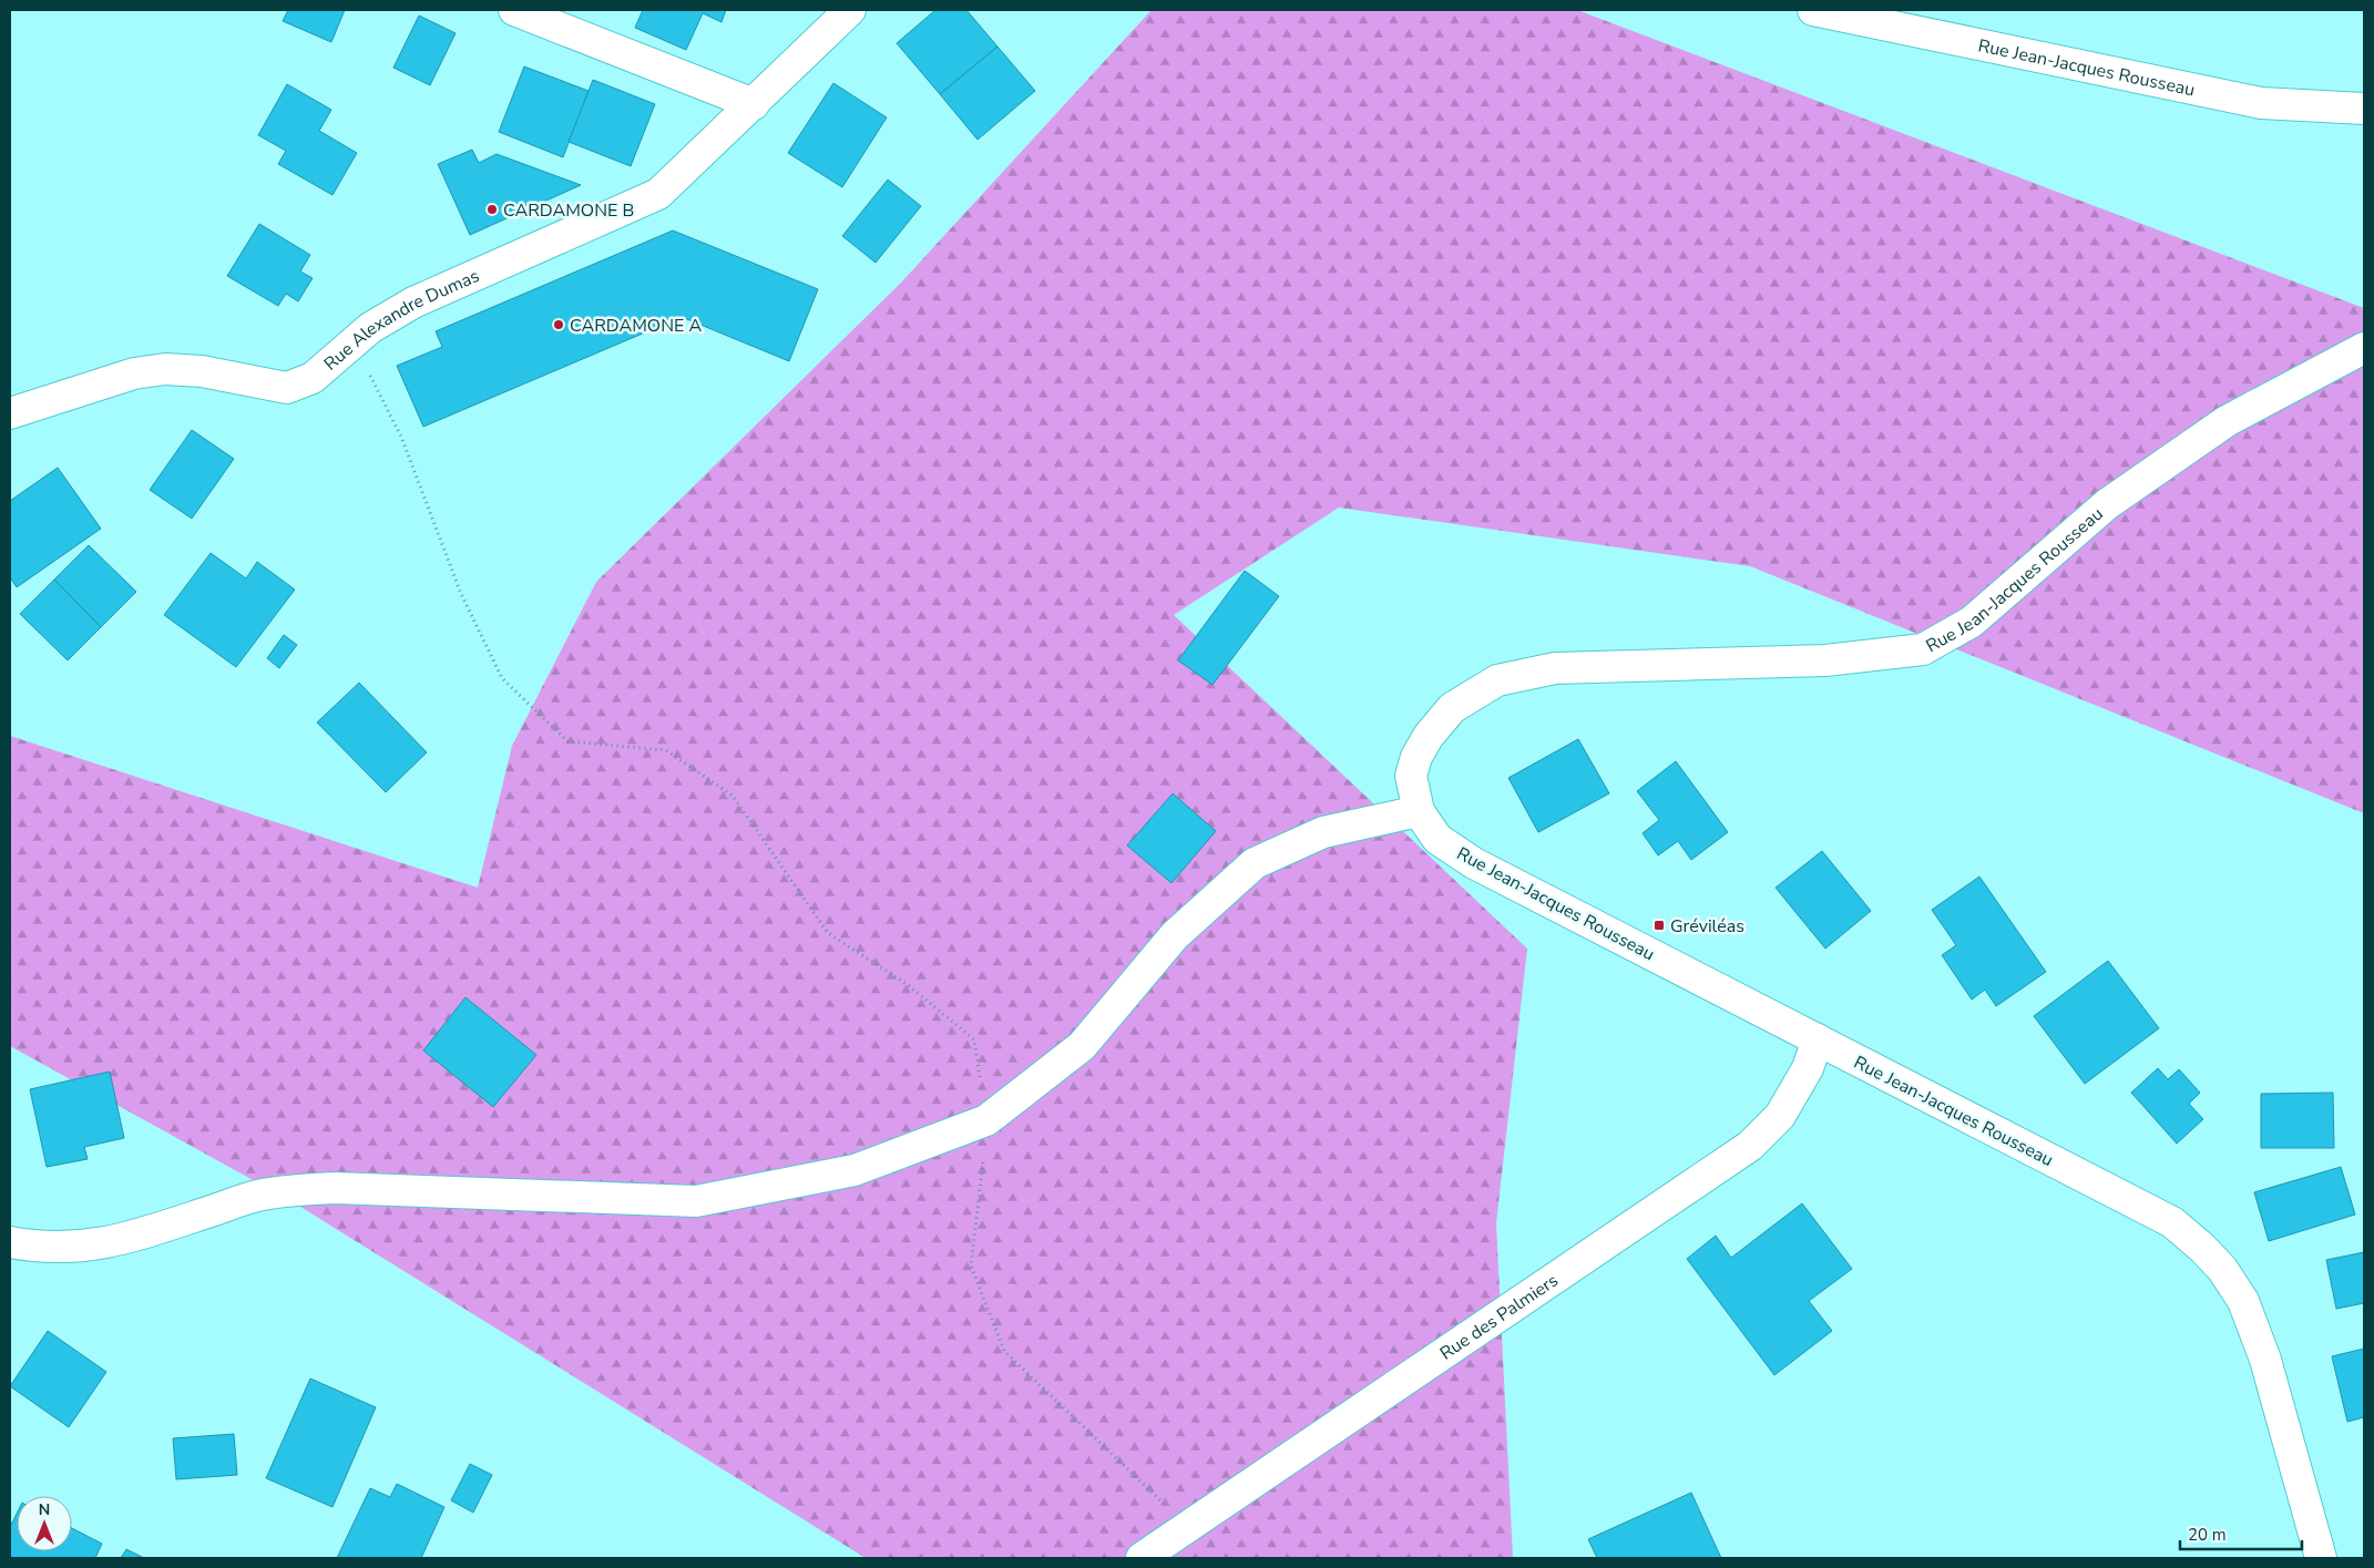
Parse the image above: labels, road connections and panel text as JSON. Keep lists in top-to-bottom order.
{
  "streets": {
    "street": ["Rue Jean-Jacques Rousseau", "Rue Alexandre Dumas", "Rue des Palmiers"]
  },
  "crossings": [
    ["Rue Jean-Jacques Rousseau", "Rue des Palmiers"]
  ],
  "places": {
    "other": ["CARDAMONE B", "CARDAMONE A"],
    "transit": ["Gréviléas"]
  },
  "scale_bar": "20 m",
  "north": "top"
}
